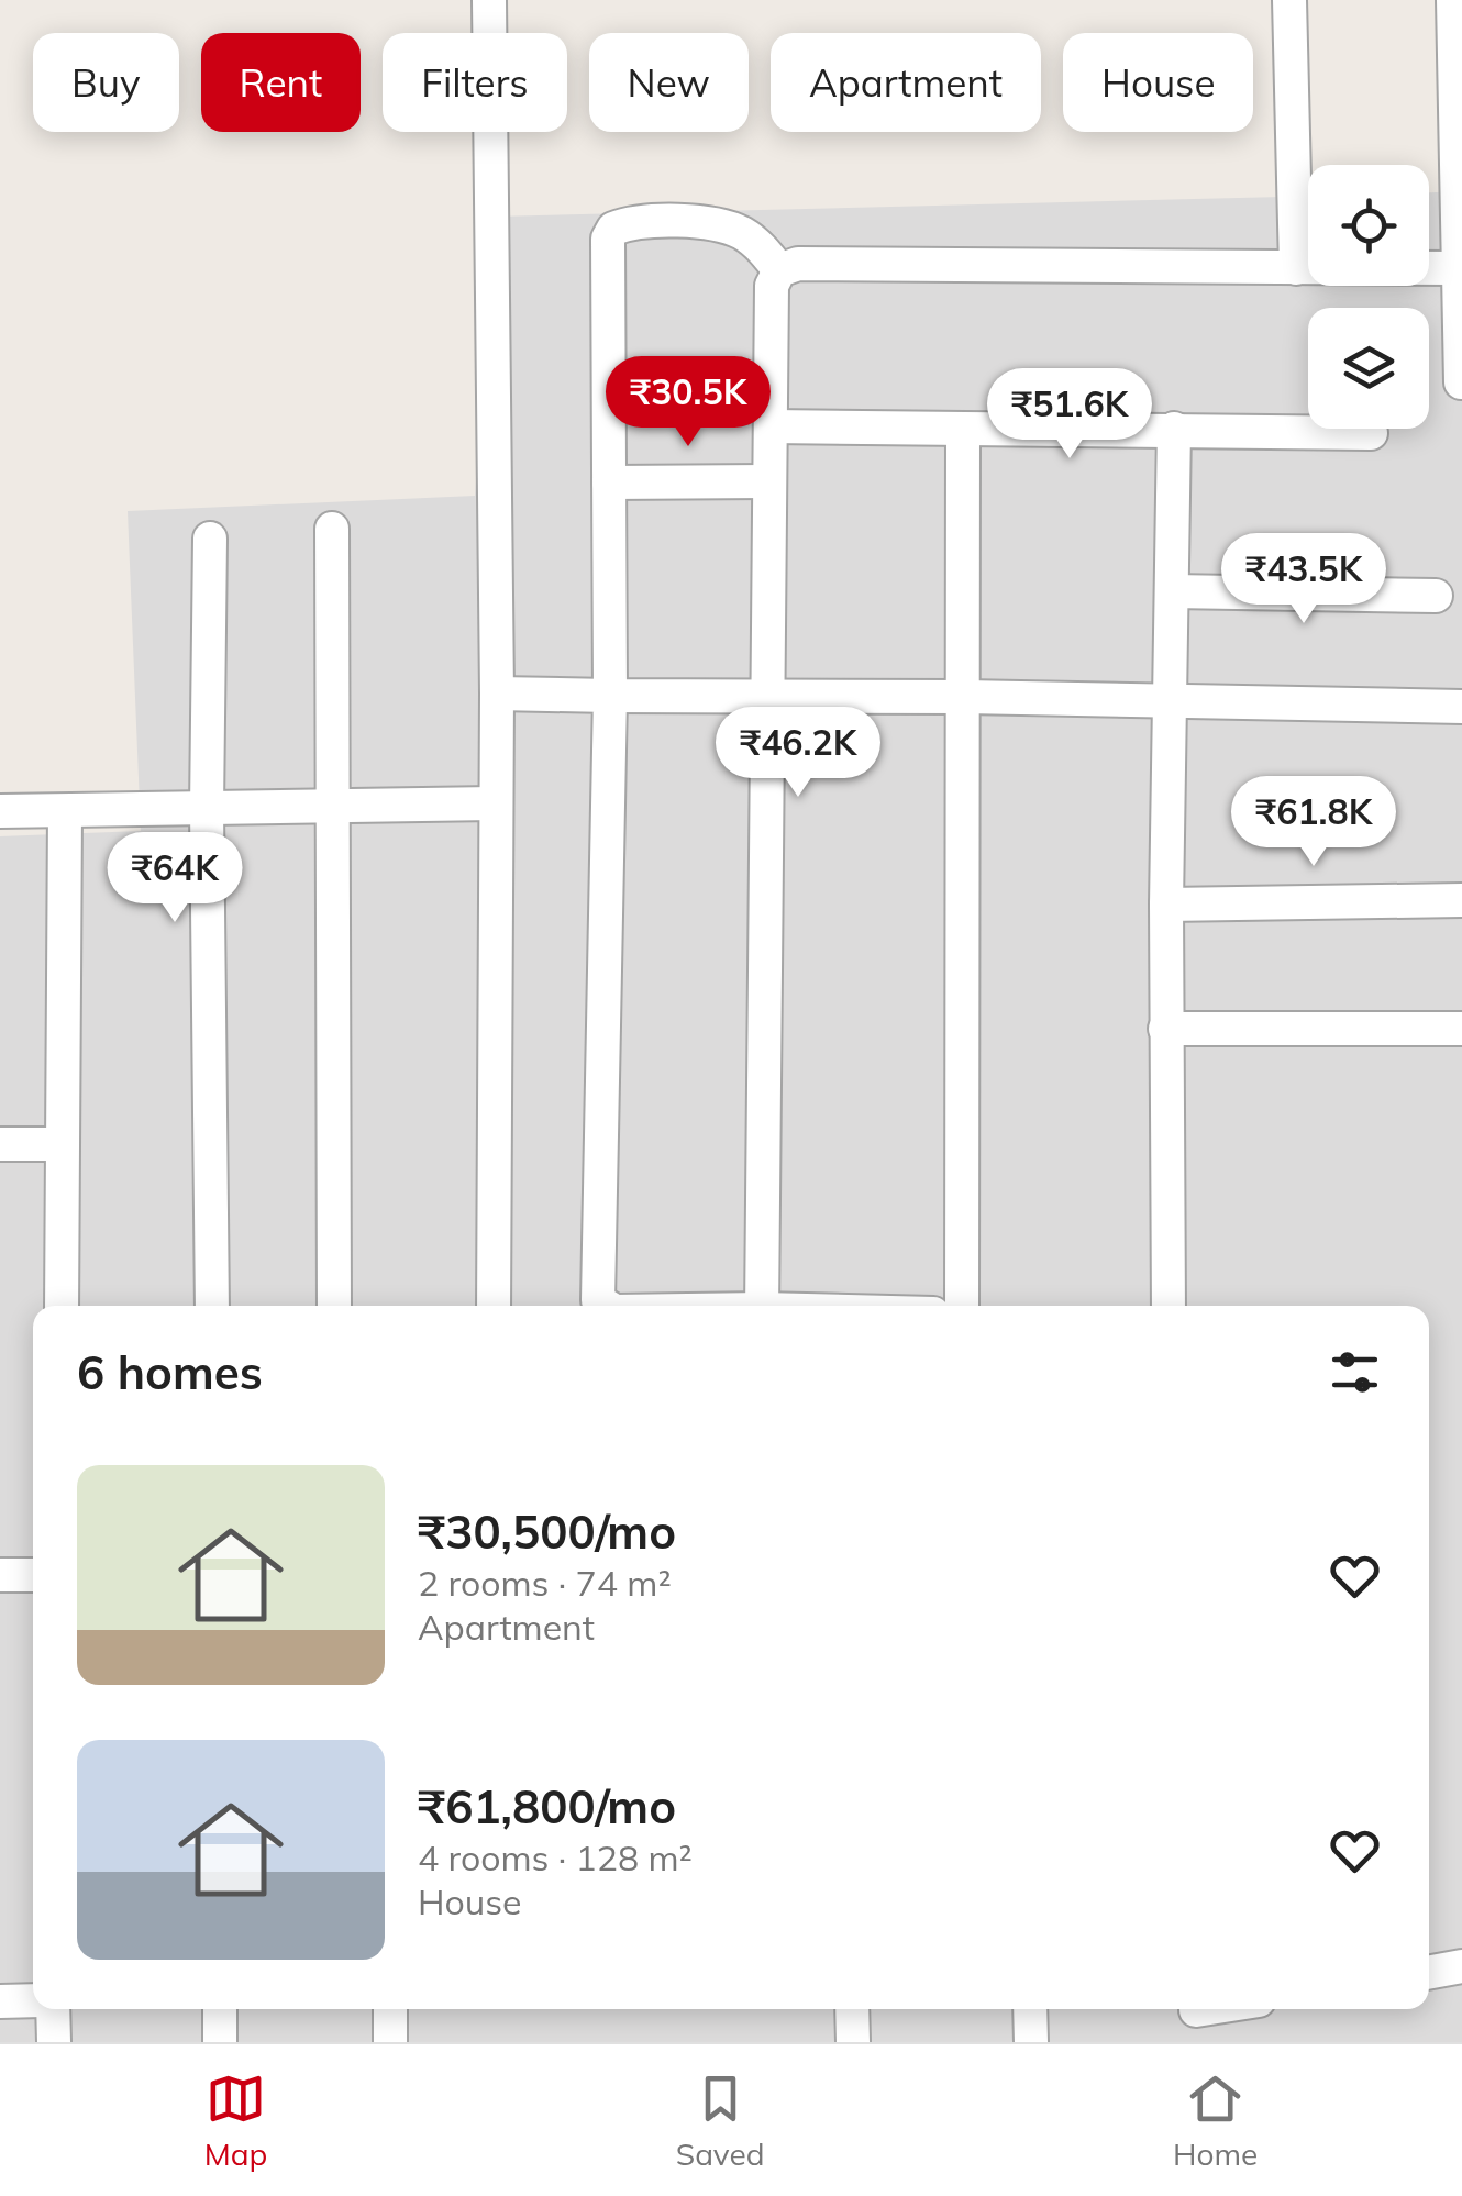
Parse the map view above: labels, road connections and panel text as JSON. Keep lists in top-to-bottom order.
{
  "page": {
    "chip": [
      "Buy",
      "Rent",
      "Filters",
      "New",
      "Apartment",
      "House"
    ],
    "price": [
      "₹30.5K",
      "₹51.6K",
      "₹43.5K",
      "₹46.2K",
      "₹61.8K",
      "₹64K"
    ],
    "heading": "6 homes",
    "list": [
      {
        "name": "₹30,500/mo",
        "note": "2 rooms · 74 m² · Apartment"
      },
      {
        "name": "₹61,800/mo",
        "note": "4 rooms · 128 m² · House"
      }
    ],
    "tabs": ["Map", "Saved", "Home"]
  }
}
